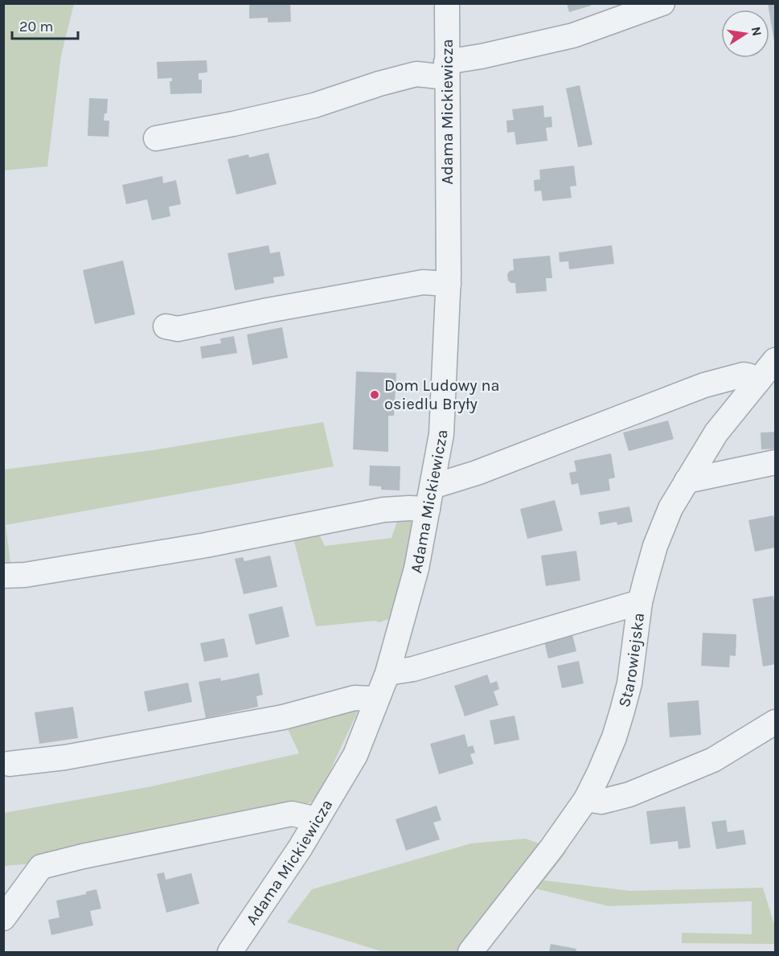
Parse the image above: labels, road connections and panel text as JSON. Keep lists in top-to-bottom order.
{
  "streets": {
    "street": ["Adama Mickiewicza", "Starowiejska"]
  },
  "places": ["Dom Ludowy na osiedlu Bryły"],
  "scale_bar": "20 m",
  "north": "right"
}
